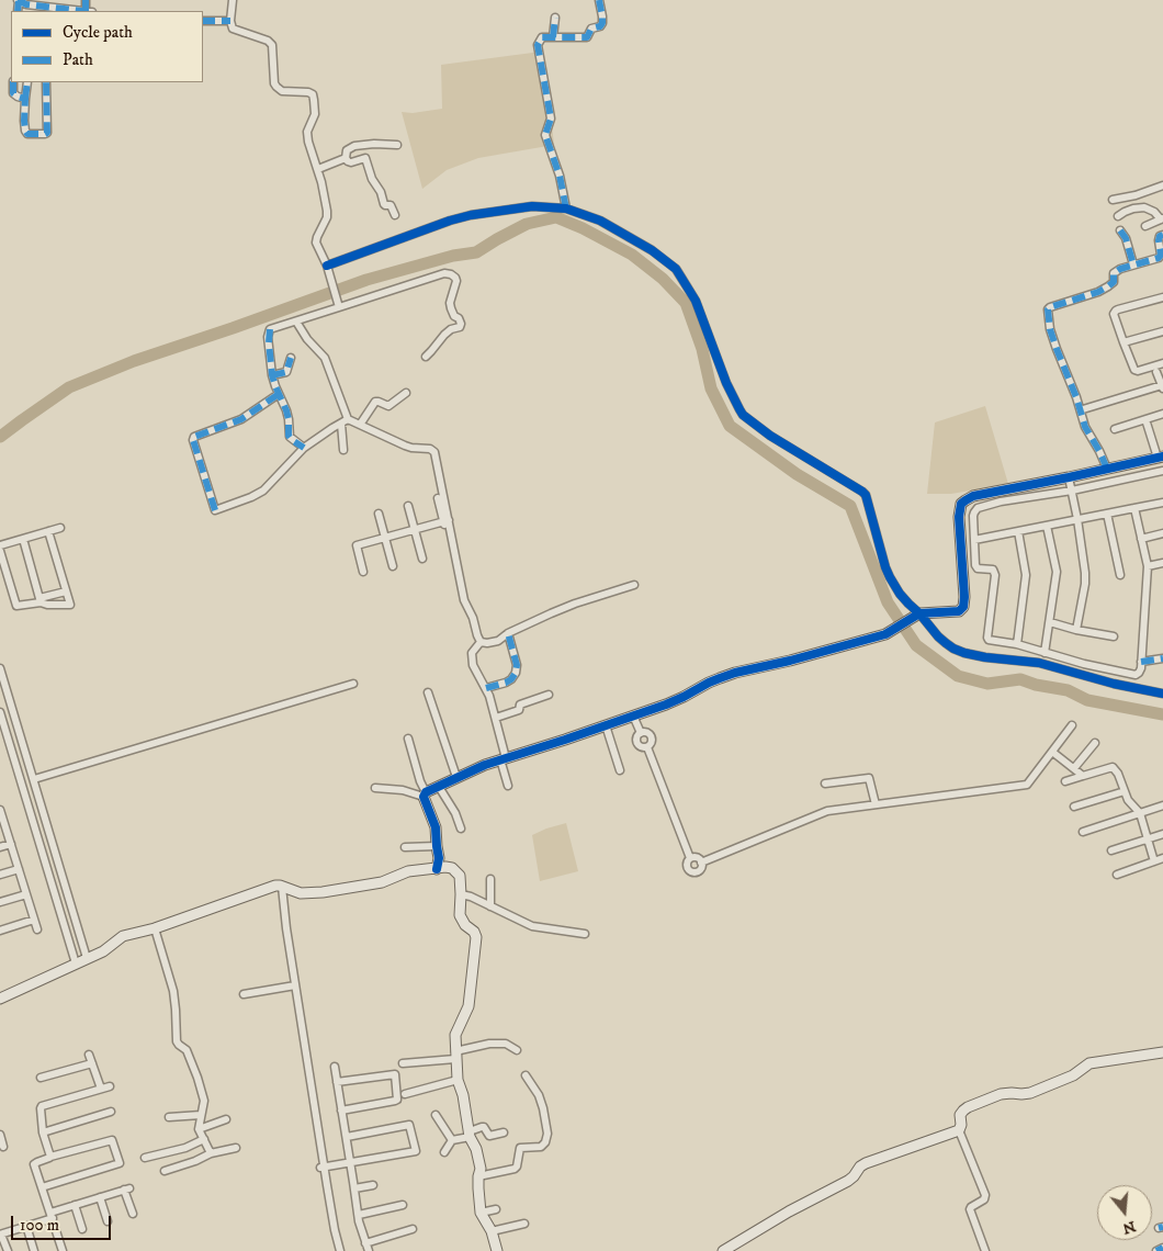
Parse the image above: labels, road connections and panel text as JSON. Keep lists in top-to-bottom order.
{
  "legend": ["Cycle path", "Path"],
  "scale_bar": "100 m",
  "north": "bottom"
}
